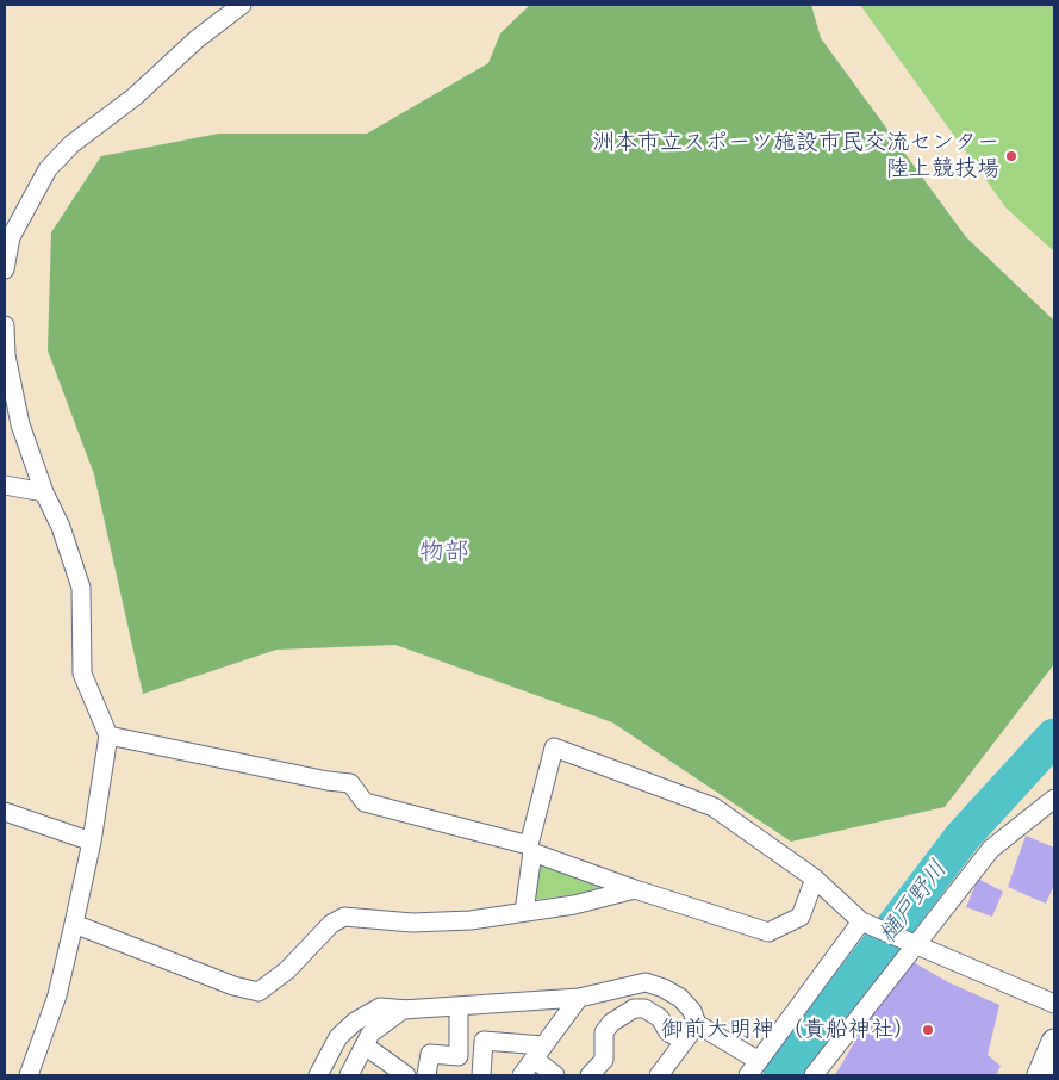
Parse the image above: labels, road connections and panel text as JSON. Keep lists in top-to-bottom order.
{
  "districts": ["物部"],
  "water": ["樋戸野川"],
  "places": ["洲本市立スポーツ施設市民交流センター 陸上競技場", "御前大明神 （貴船神社）"]
}
